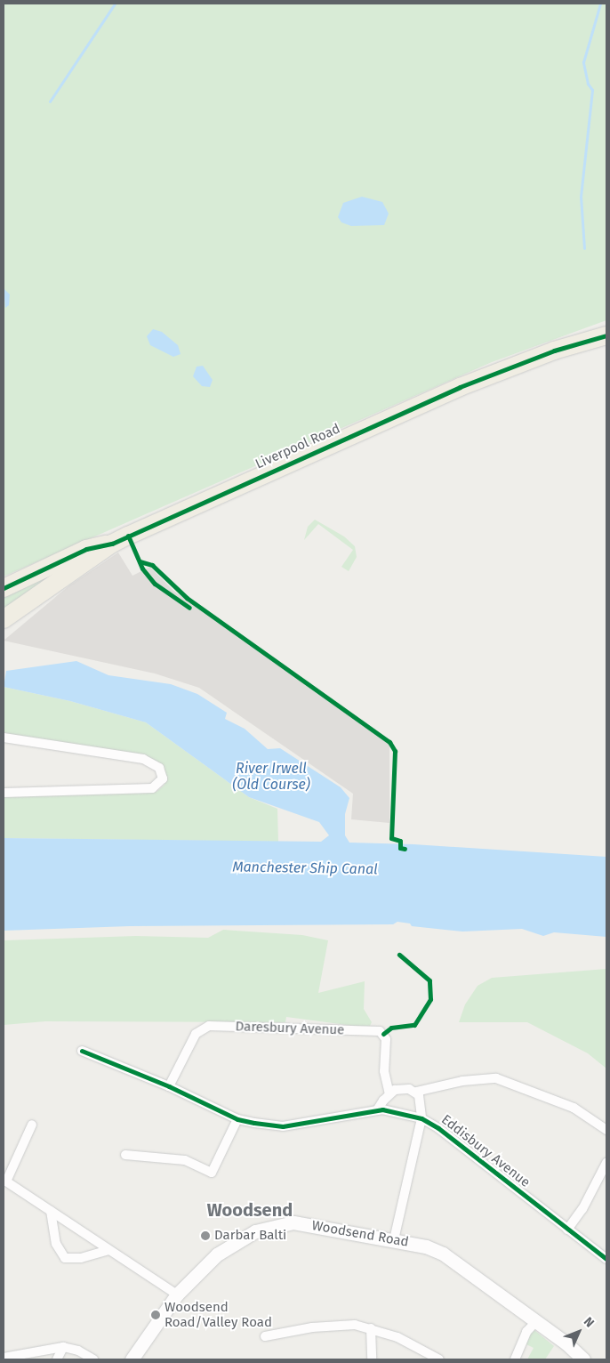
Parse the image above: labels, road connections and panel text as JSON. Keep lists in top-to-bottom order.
{
  "streets": {
    "highway": ["Liverpool Road"],
    "street": ["Daresbury Avenue", "Eddisbury Avenue", "Woodsend Road"]
  },
  "crossings": [
    ["Daresbury Avenue", "Eddisbury Avenue"],
    ["Eddisbury Avenue", "Woodsend Road"]
  ],
  "districts": ["Woodsend"],
  "water": ["River Irwell (Old Course)", "Manchester Ship Canal"],
  "places": ["Darbar Balti", "Woodsend Road/Valley Road"],
  "north": "top right"
}
